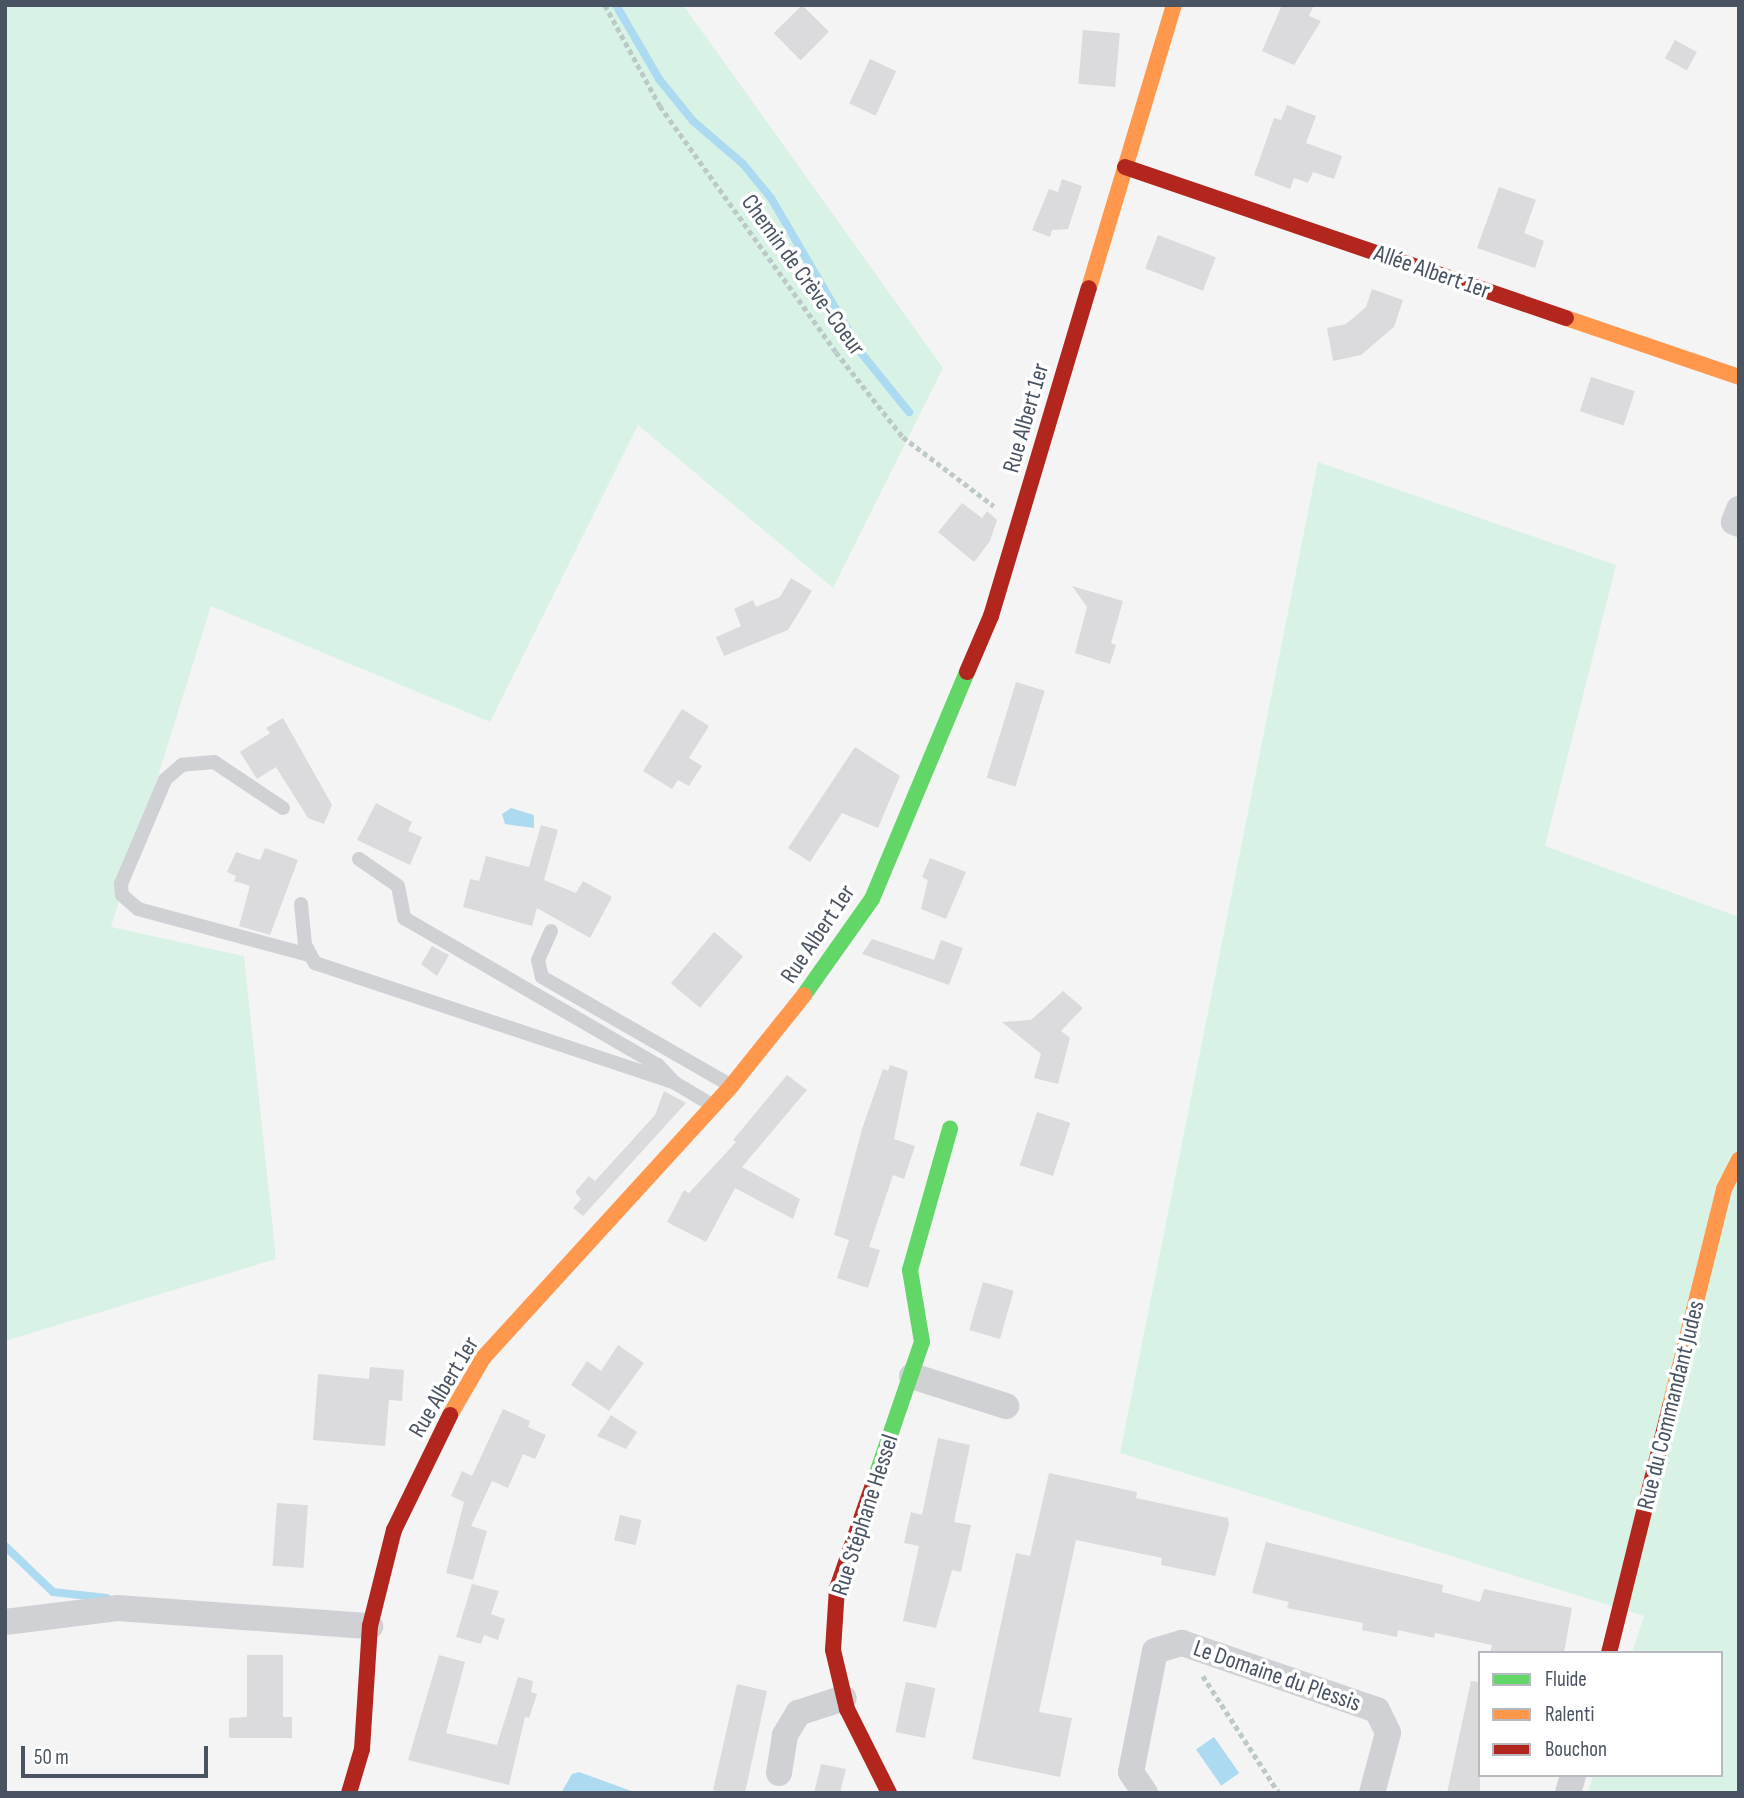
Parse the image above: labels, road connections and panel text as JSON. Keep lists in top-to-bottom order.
{
  "streets": {
    "street": [
      "Allée Albert 1er",
      "Rue Albert 1er",
      "Rue du Commandant Judes",
      "Rue Stéphane Hessel",
      "Le Domaine du Plessis"
    ],
    "path": ["Chemin de Crève-Coeur"]
  },
  "crossings": [
    ["Allée Albert 1er", "Rue Albert 1er"],
    ["Chemin de Crève-Coeur", "Rue Albert 1er"]
  ],
  "legend": ["Fluide", "Ralenti", "Bouchon"],
  "scale_bar": "50 m"
}
